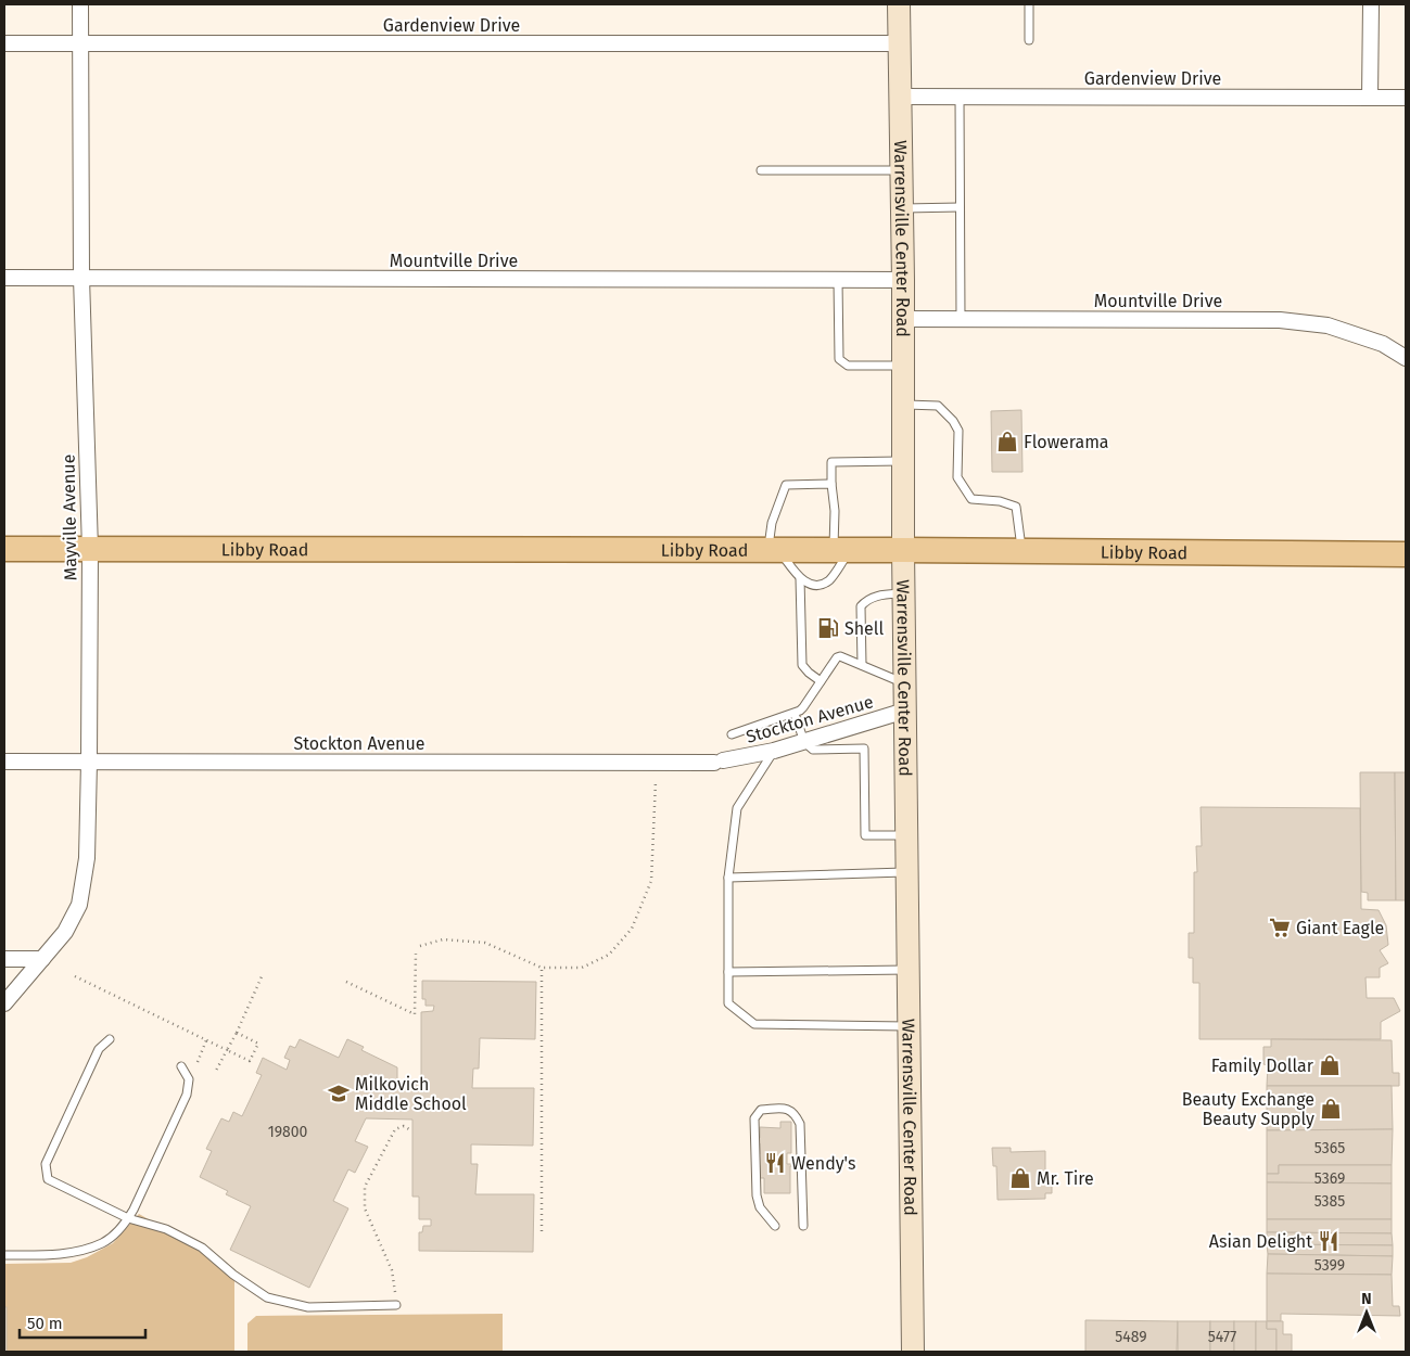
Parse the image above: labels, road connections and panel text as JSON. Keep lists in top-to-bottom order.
{
  "streets": {
    "main road": ["Warrensville Center Road", "Libby Road"],
    "street": [
      "Gardenview Drive",
      "Mountville Drive",
      "Mayville Avenue",
      "Stockton Avenue"
    ]
  },
  "crossings": [
    ["Gardenview Drive", "Warrensville Center Road"],
    ["Gardenview Drive", "Mayville Avenue"],
    ["Warrensville Center Road", "Mountville Drive"],
    ["Warrensville Center Road", "Libby Road"],
    ["Warrensville Center Road", "Stockton Avenue"],
    ["Mountville Drive", "Mayville Avenue"],
    ["Mayville Avenue", "Libby Road"],
    ["Mayville Avenue", "Stockton Avenue"]
  ],
  "places": {
    "shop": [
      "Flowerama",
      "Family Dollar",
      "Beauty Exchange Beauty Supply",
      "Mr. Tire"
    ],
    "fuel station": ["Shell"],
    "supermarket": ["Giant Eagle"],
    "school or university": ["Milkovich Middle School"],
    "restaurant": ["Wendy's", "Asian Delight"]
  },
  "house_numbers": [
    "19800",
    "5365",
    "5369",
    "5385",
    "5399",
    "5489",
    "5477"
  ],
  "scale_bar": "50 m",
  "north": "top"
}
